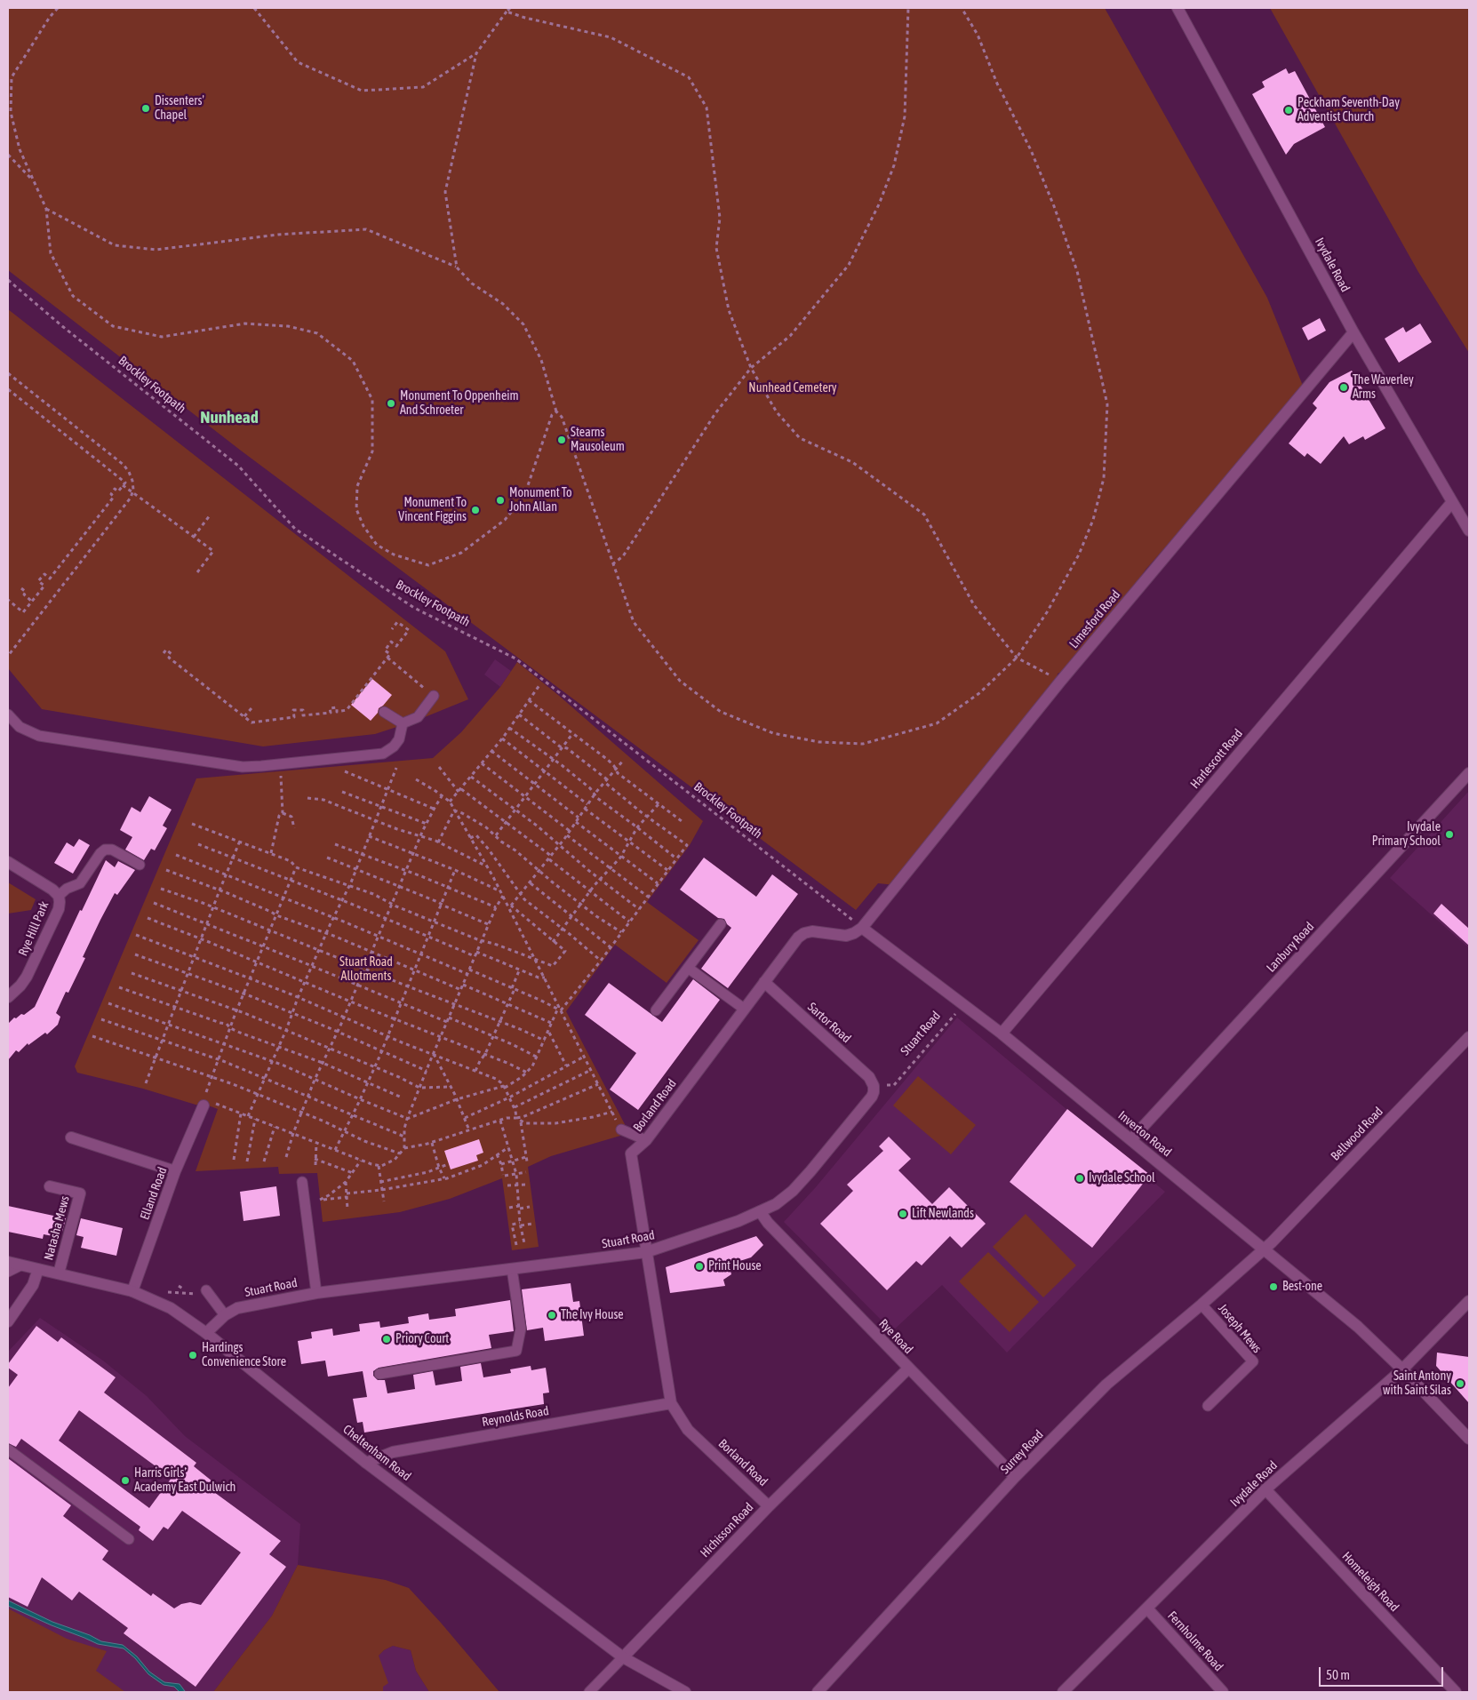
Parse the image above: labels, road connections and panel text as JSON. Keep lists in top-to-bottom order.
{
  "streets": {
    "street": [
      "Ivydale Road",
      "Limesford Road",
      "Harlescott Road",
      "Rye Hill Park",
      "Lanbury Road",
      "Sartor Road",
      "Stuart Road",
      "Borland Road",
      "Inverton Road",
      "Bellwood Road",
      "Elland Road",
      "Natasha Mews",
      "Rye Road",
      "Reynolds Road",
      "Surrey Road",
      "Cheltenham Road",
      "Hichisson Road",
      "Homeleigh Road",
      "Fernholme Road"
    ],
    "lane": ["Joseph Mews"],
    "path": ["Brockley Footpath"]
  },
  "crossings": [
    ["Ivydale Road", "Limesford Road"],
    ["Ivydale Road", "Harlescott Road"],
    ["Ivydale Road", "Inverton Road"],
    ["Ivydale Road", "Homeleigh Road"],
    ["Ivydale Road", "Fernholme Road"],
    ["Brockley Footpath", "Limesford Road"],
    ["Brockley Footpath", "Borland Road"],
    ["Brockley Footpath", "Inverton Road"],
    ["Limesford Road", "Borland Road"],
    ["Limesford Road", "Inverton Road"],
    ["Harlescott Road", "Inverton Road"],
    ["Lanbury Road", "Inverton Road"],
    ["Sartor Road", "Stuart Road"],
    ["Sartor Road", "Borland Road"],
    ["Stuart Road", "Borland Road"],
    ["Stuart Road", "Inverton Road"],
    ["Stuart Road", "Rye Road"],
    ["Stuart Road", "Cheltenham Road"],
    ["Borland Road", "Inverton Road"],
    ["Borland Road", "Reynolds Road"],
    ["Borland Road", "Hichisson Road"],
    ["Inverton Road", "Bellwood Road"],
    ["Inverton Road", "Surrey Road"],
    ["Bellwood Road", "Surrey Road"],
    ["Elland Road", "Cheltenham Road"],
    ["Natasha Mews", "Cheltenham Road"],
    ["Joseph Mews", "Surrey Road"],
    ["Rye Road", "Surrey Road"],
    ["Rye Road", "Hichisson Road"],
    ["Reynolds Road", "Cheltenham Road"],
    ["Cheltenham Road", "Hichisson Road"]
  ],
  "districts": ["Nunhead"],
  "parks": ["Nunhead Cemetery", "Stuart Road Allotments"],
  "places": [
    "Dissenters' Chapel",
    "Peckham Seventh-Day Adventist Church",
    "The Waverley Arms",
    "Monument To Oppenheim And Schroeter",
    "Stearns Mausoleum",
    "Monument To John Allan",
    "Monument To Vincent Figgins",
    "Ivydale Primary School",
    "Ivydale School",
    "Lift Newlands",
    "Print House",
    "Best-one",
    "The Ivy House",
    "Priory Court",
    "Hardings Convenience Store",
    "Saint Antony with Saint Silas",
    "Harris Girls' Academy East Dulwich"
  ],
  "scale_bar": "50 m"
}
